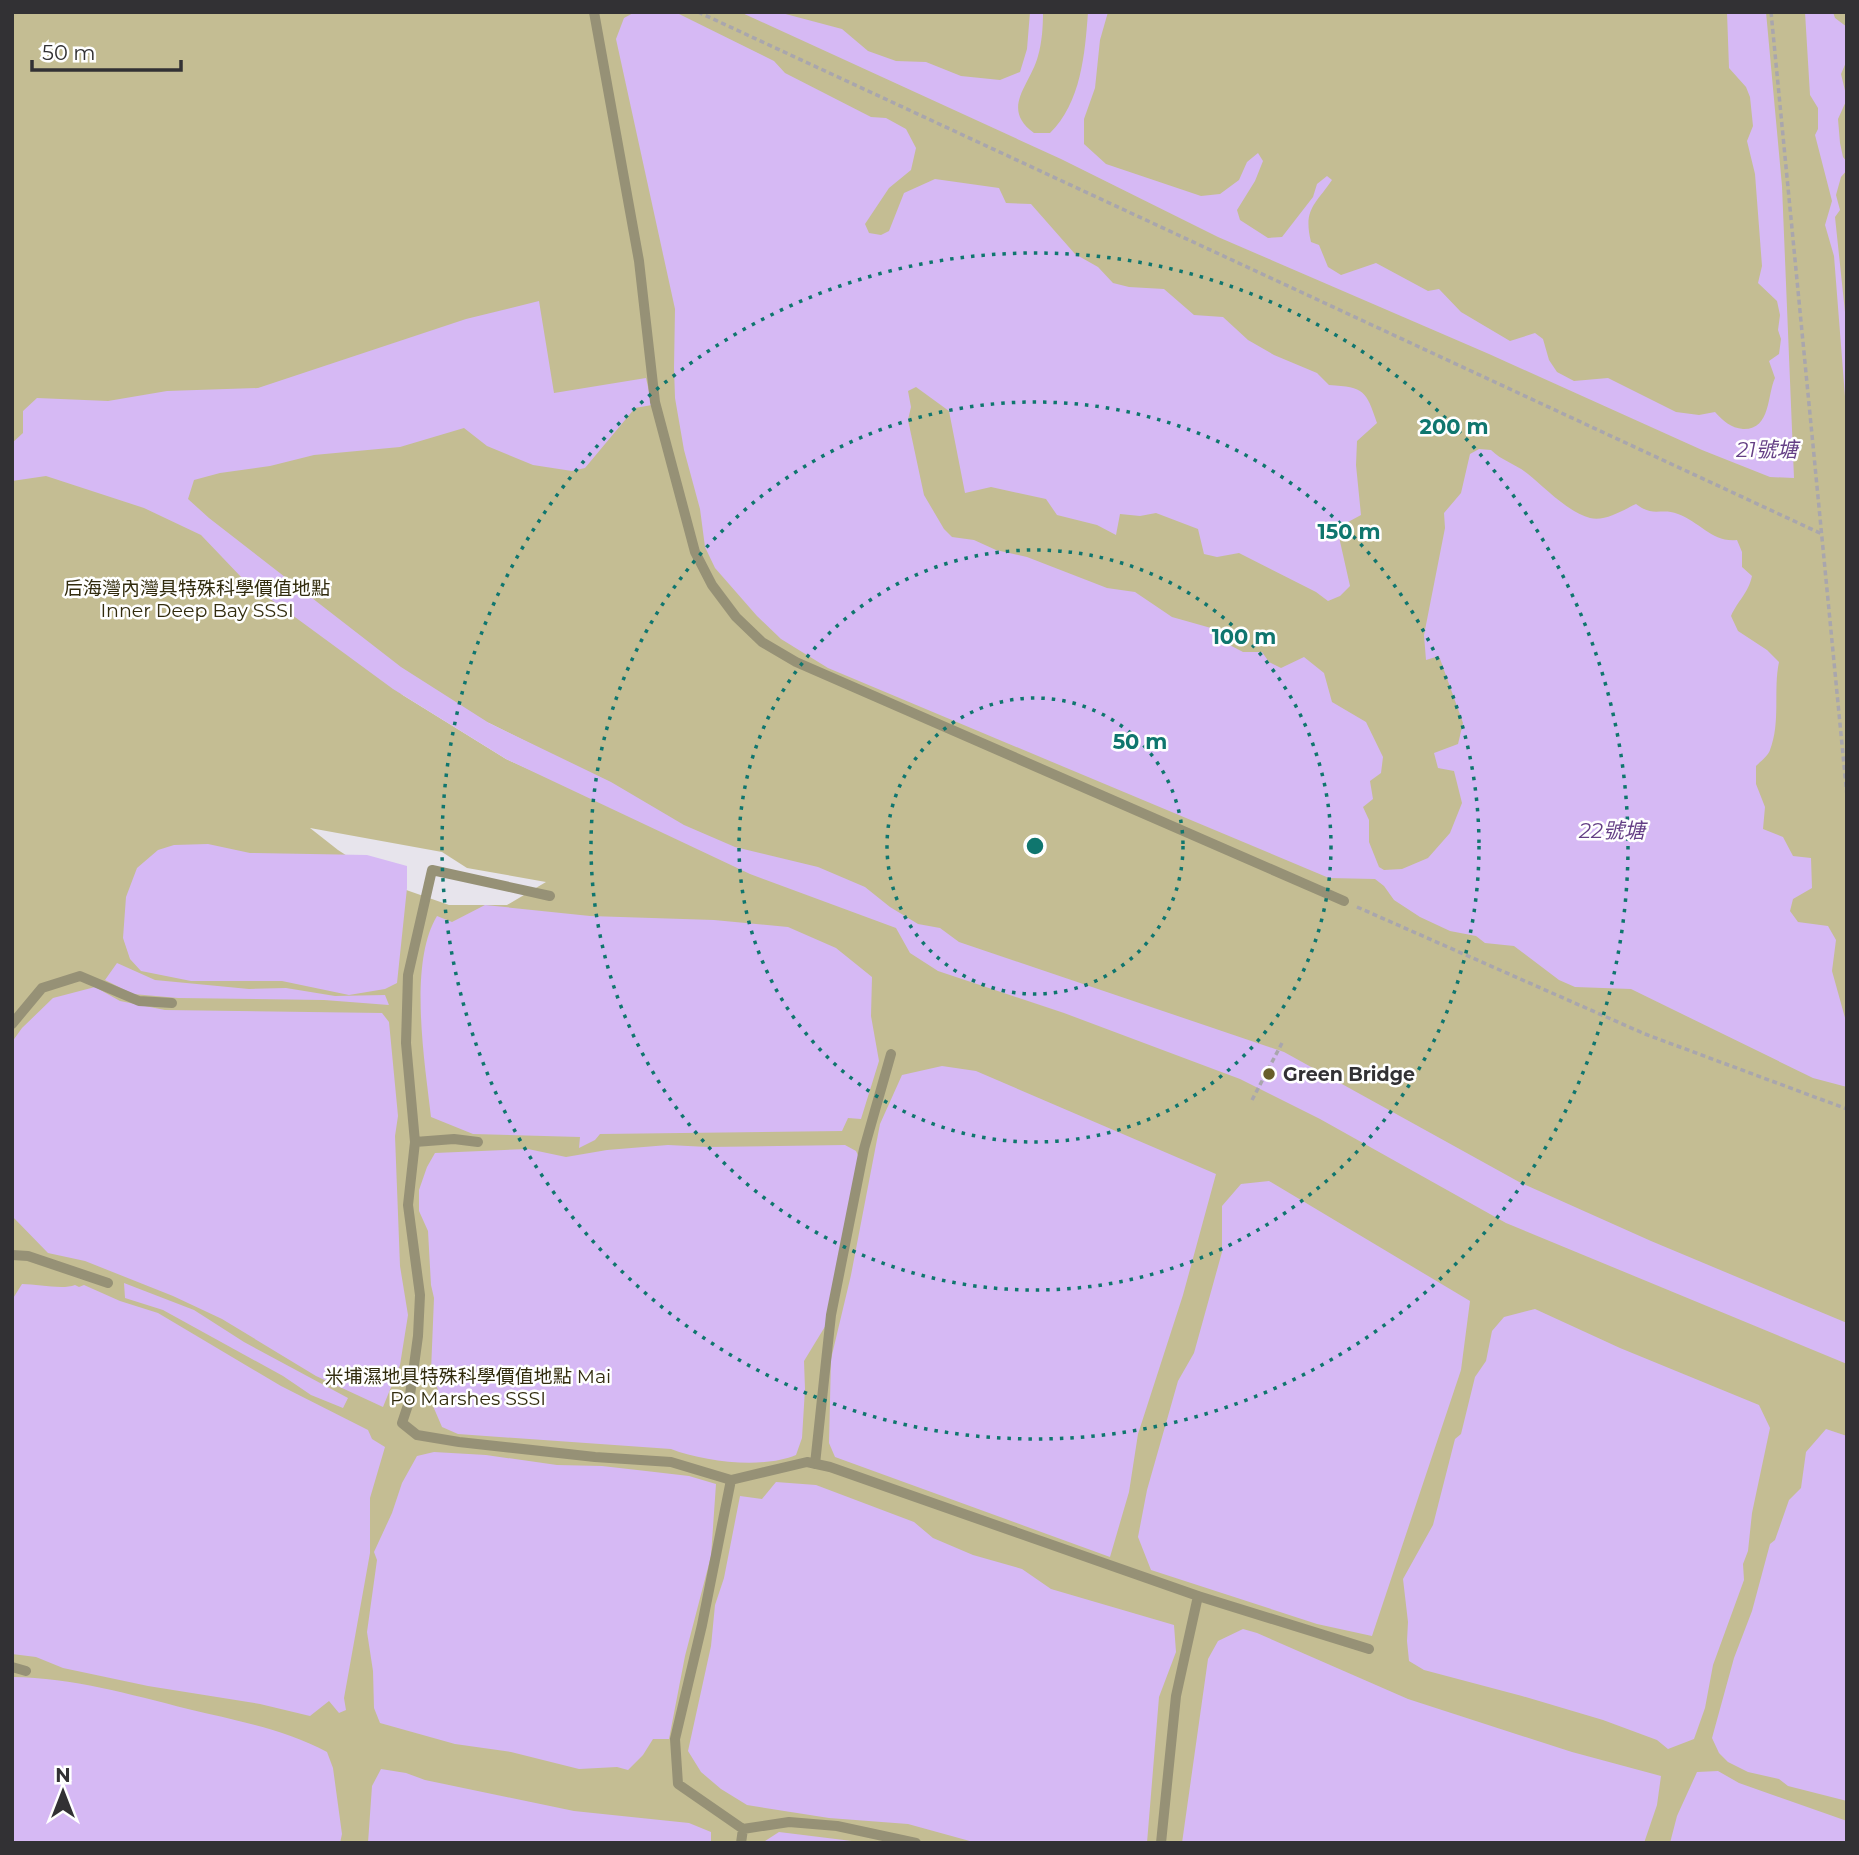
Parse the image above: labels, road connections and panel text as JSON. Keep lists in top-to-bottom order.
{
  "water": ["21號塘", "22號塘"],
  "parks": ["后海灣內灣具特殊科學價值地點 Inner Deep Bay SSSI", "米埔濕地具特殊科學價值地點 Mai Po Marshes SSSI"],
  "places": ["Green Bridge"],
  "scale_bar": "50 m",
  "north": "top",
  "rings": [
    "200 m",
    "150 m",
    "100 m",
    "50 m"
  ]
}
